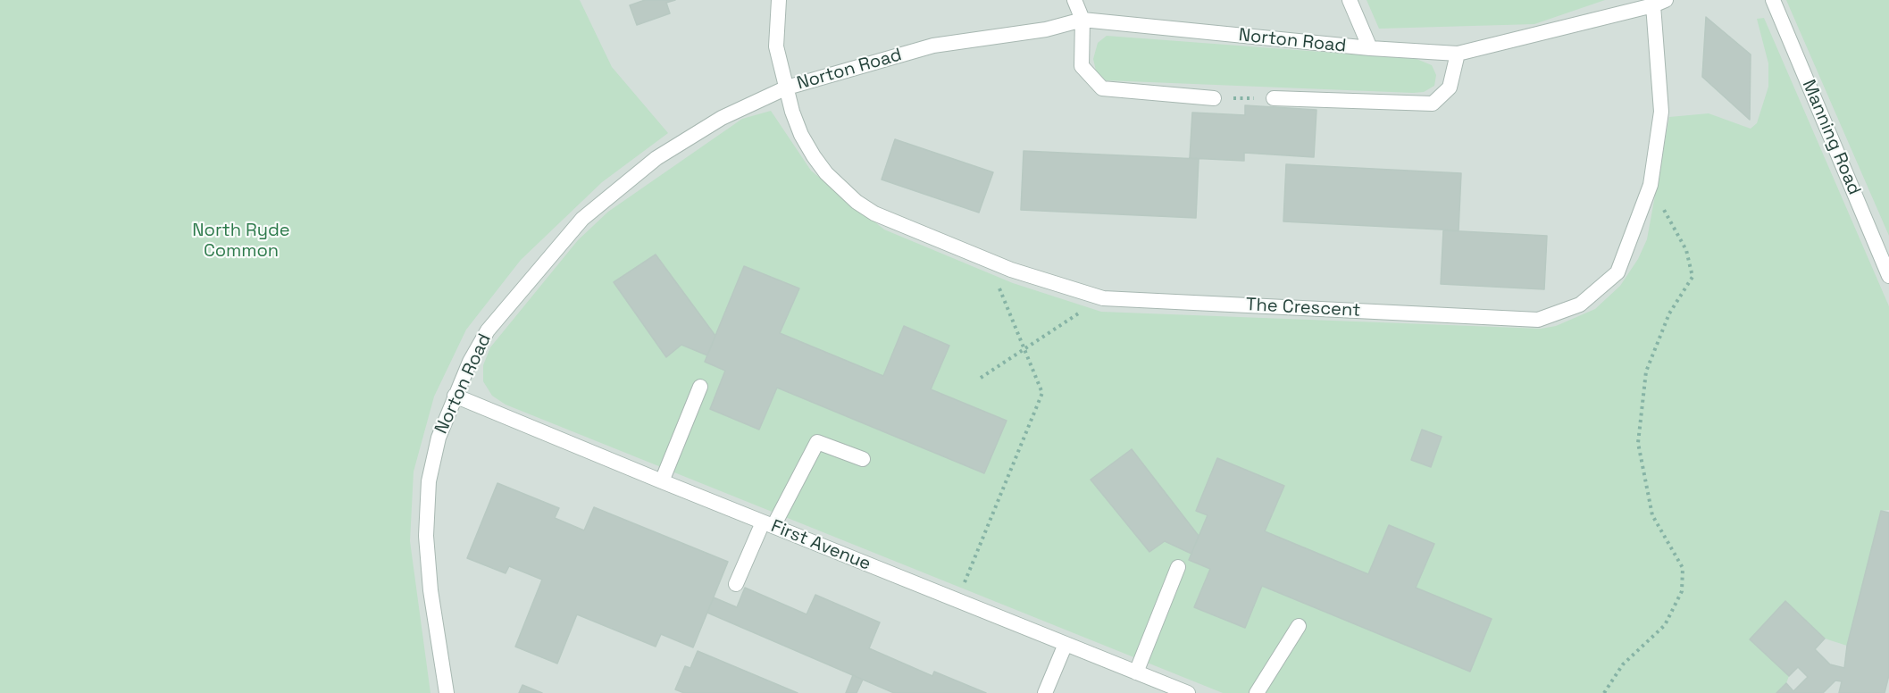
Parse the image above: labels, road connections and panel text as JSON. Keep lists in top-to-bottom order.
{
  "streets": {
    "lane": [
      "Norton Road",
      "Manning Road",
      "The Crescent",
      "First Avenue"
    ]
  },
  "crossings": [
    ["Norton Road", "The Crescent"],
    ["Norton Road", "First Avenue"]
  ],
  "parks": ["North Ryde Common"]
}
